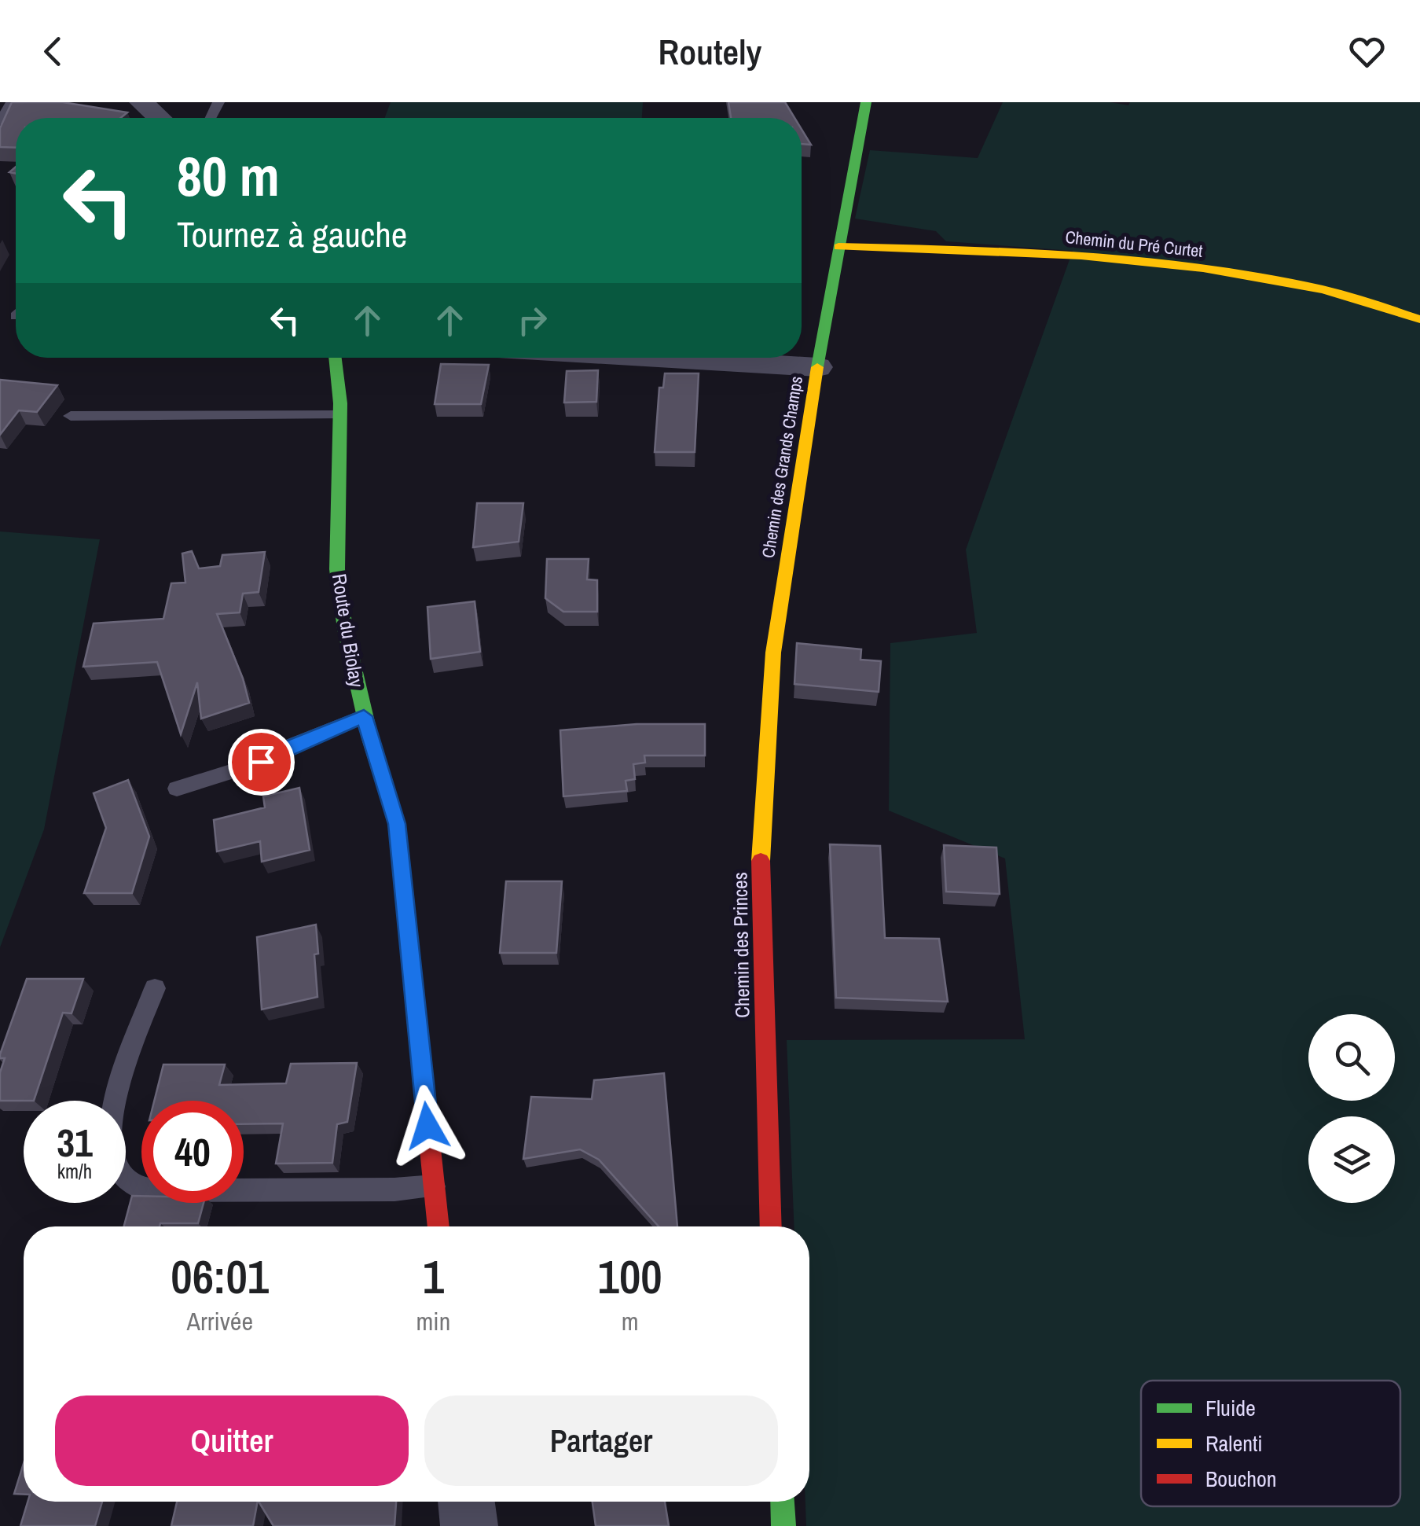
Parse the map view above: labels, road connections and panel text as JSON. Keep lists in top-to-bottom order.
{
  "streets": {
    "street": [
      "Chemin du Pré Curtet",
      "Chemin des Grands Champs",
      "Route du Biolay",
      "Chemin des Princes"
    ]
  },
  "crossings": [
    ["Chemin du Pré Curtet", "Chemin des Grands Champs"],
    ["Chemin des Grands Champs", "Chemin des Princes"]
  ],
  "legend": ["Fluide", "Ralenti", "Bouchon"],
  "page": {
    "header": "Routely",
    "turn": ["80 m", "Tournez à gauche"],
    "speed": "31 km/h",
    "limit": "40",
    "eta": [
      "06:01",
      "Arrivée",
      "1",
      "min",
      "100",
      "m"
    ],
    "buttons": ["Quitter", "Partager"]
  }
}
